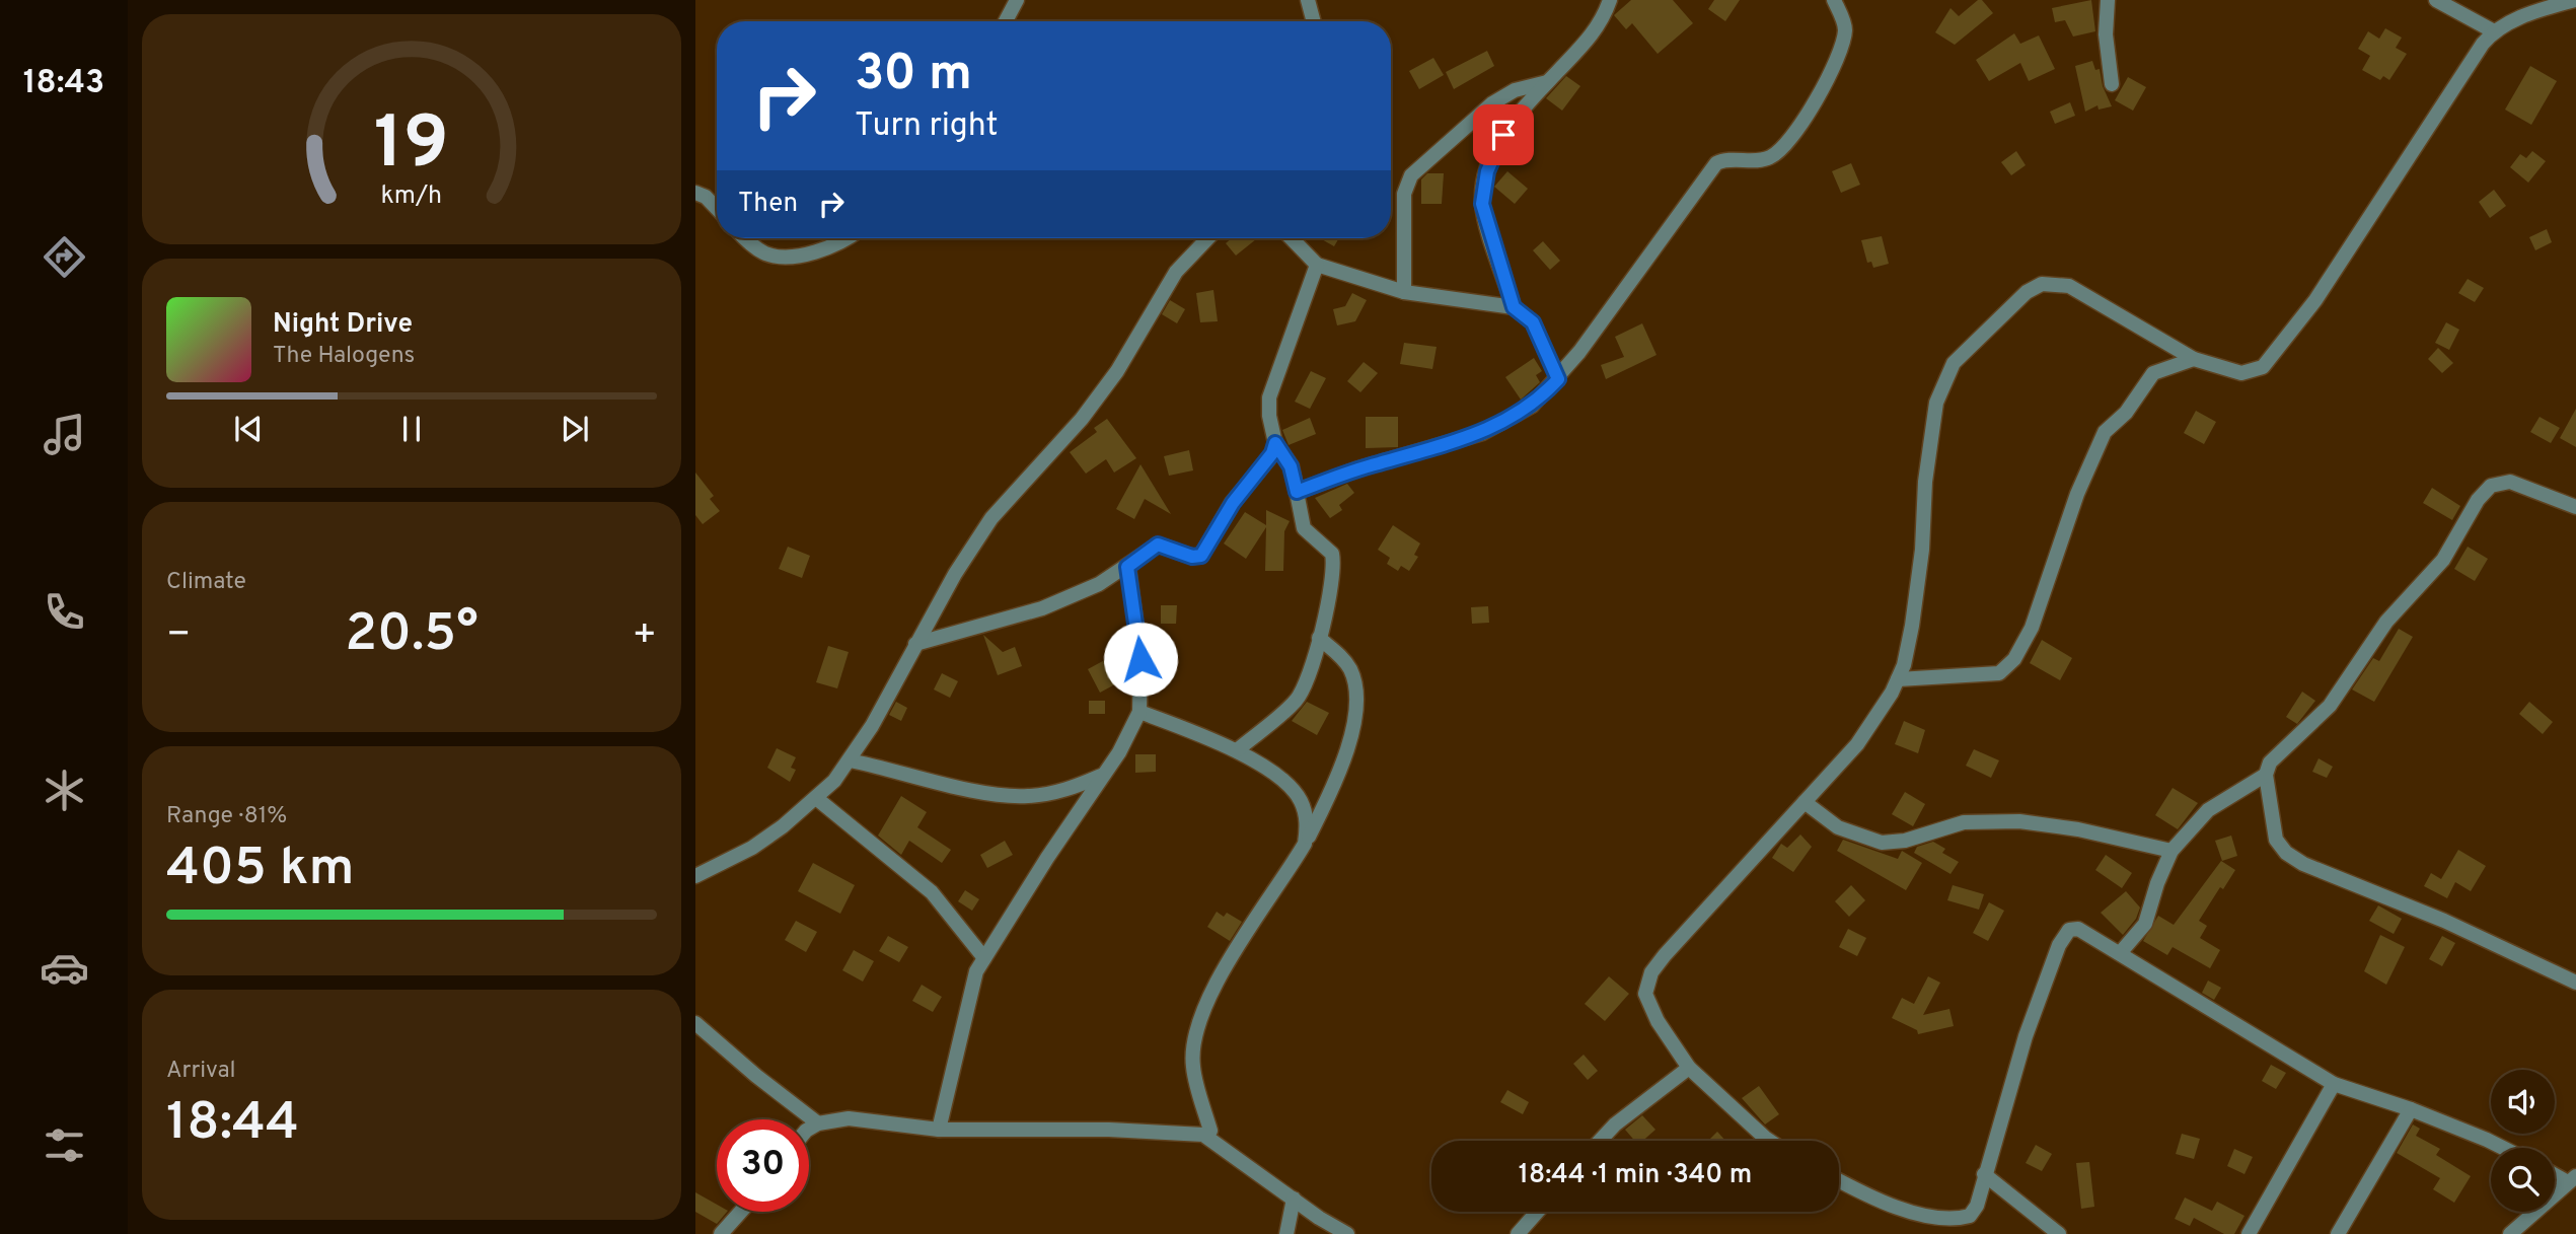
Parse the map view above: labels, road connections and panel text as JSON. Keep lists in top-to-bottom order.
{
  "page": {
    "tabs": "18:43",
    "turn": ["30 m", "Turn right"],
    "then": "Then",
    "song": ["Night Drive", "The Halogens"],
    "tile": [
      "Climate",
      ["Range · 81%", "405 km"],
      ["Arrival", "18:44"]
    ],
    "heat": ["−", "20.5°", "+"],
    "limit": "30",
    "trip": "18:44 · 1 min · 340 m",
    "gauge": ["19", "km/h"]
  }
}
